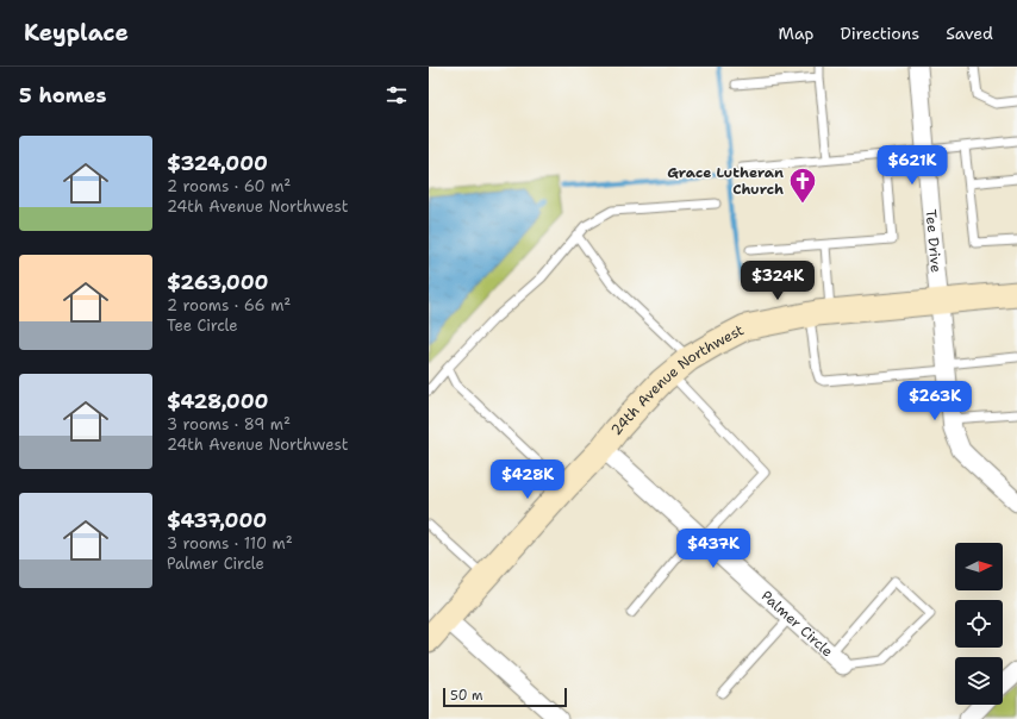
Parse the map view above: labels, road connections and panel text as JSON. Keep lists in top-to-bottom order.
{
  "streets": {
    "main road": ["24th Avenue Northwest"],
    "street": ["Tee Drive", "Palmer Circle"]
  },
  "crossings": [
    ["Tee Drive", "24th Avenue Northwest"],
    ["24th Avenue Northwest", "Palmer Circle"]
  ],
  "places": {
    "church": ["Grace Lutheran Church"]
  },
  "scale_bar": "50 m",
  "north": "right",
  "page": {
    "header": "Keyplace",
    "nav": ["Map", "Directions", "Saved"],
    "heading": "5 homes",
    "list": [
      {
        "name": "$324,000",
        "note": "2 rooms · 60 m² · 24th Avenue Northwest"
      },
      {
        "name": "$263,000",
        "note": "2 rooms · 66 m² · Tee Circle"
      },
      {
        "name": "$428,000",
        "note": "3 rooms · 89 m² · 24th Avenue Northwest"
      },
      {
        "name": "$437,000",
        "note": "3 rooms · 110 m² · Palmer Circle"
      }
    ],
    "price": [
      "$621K",
      "$324K",
      "$263K",
      "$428K",
      "$437K"
    ],
    "scale": "50 m"
  }
}
